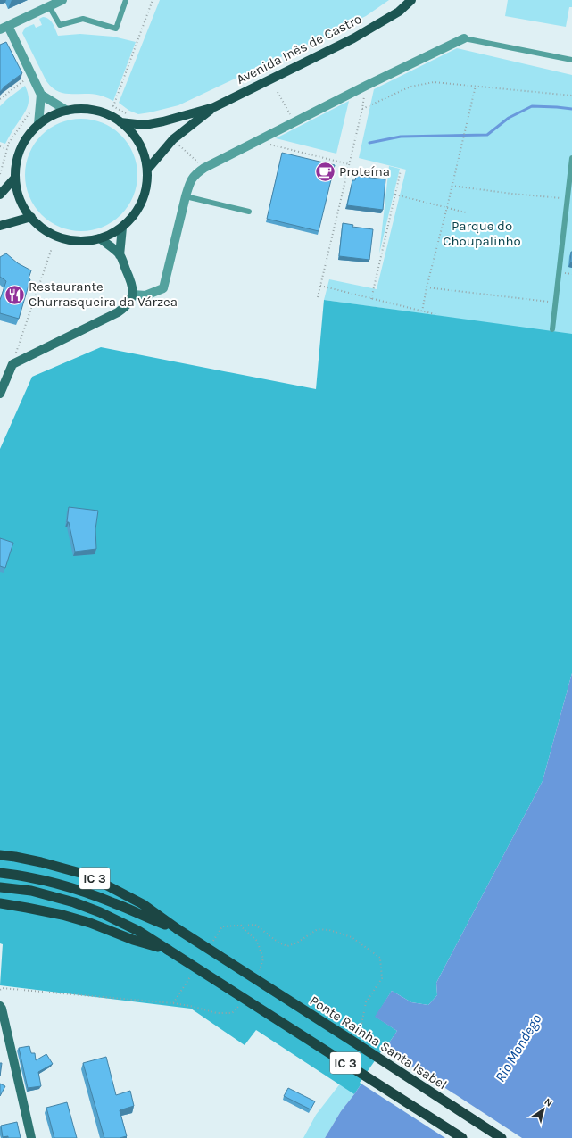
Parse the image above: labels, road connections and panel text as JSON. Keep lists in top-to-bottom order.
{
  "streets": {
    "highway": ["IC 3", "Ponte Rainha Santa Isabel"],
    "main road": ["Avenida Inês de Castro"]
  },
  "crossings": [
    ["IC 3", "Ponte Rainha Santa Isabel"]
  ],
  "water": ["Rio Mondego"],
  "parks": ["Parque do Choupalinho"],
  "places": {
    "cafe": ["Proteína"],
    "restaurant": ["Restaurante Churrasqueira da Várzea"]
  },
  "north": "top right"
}
